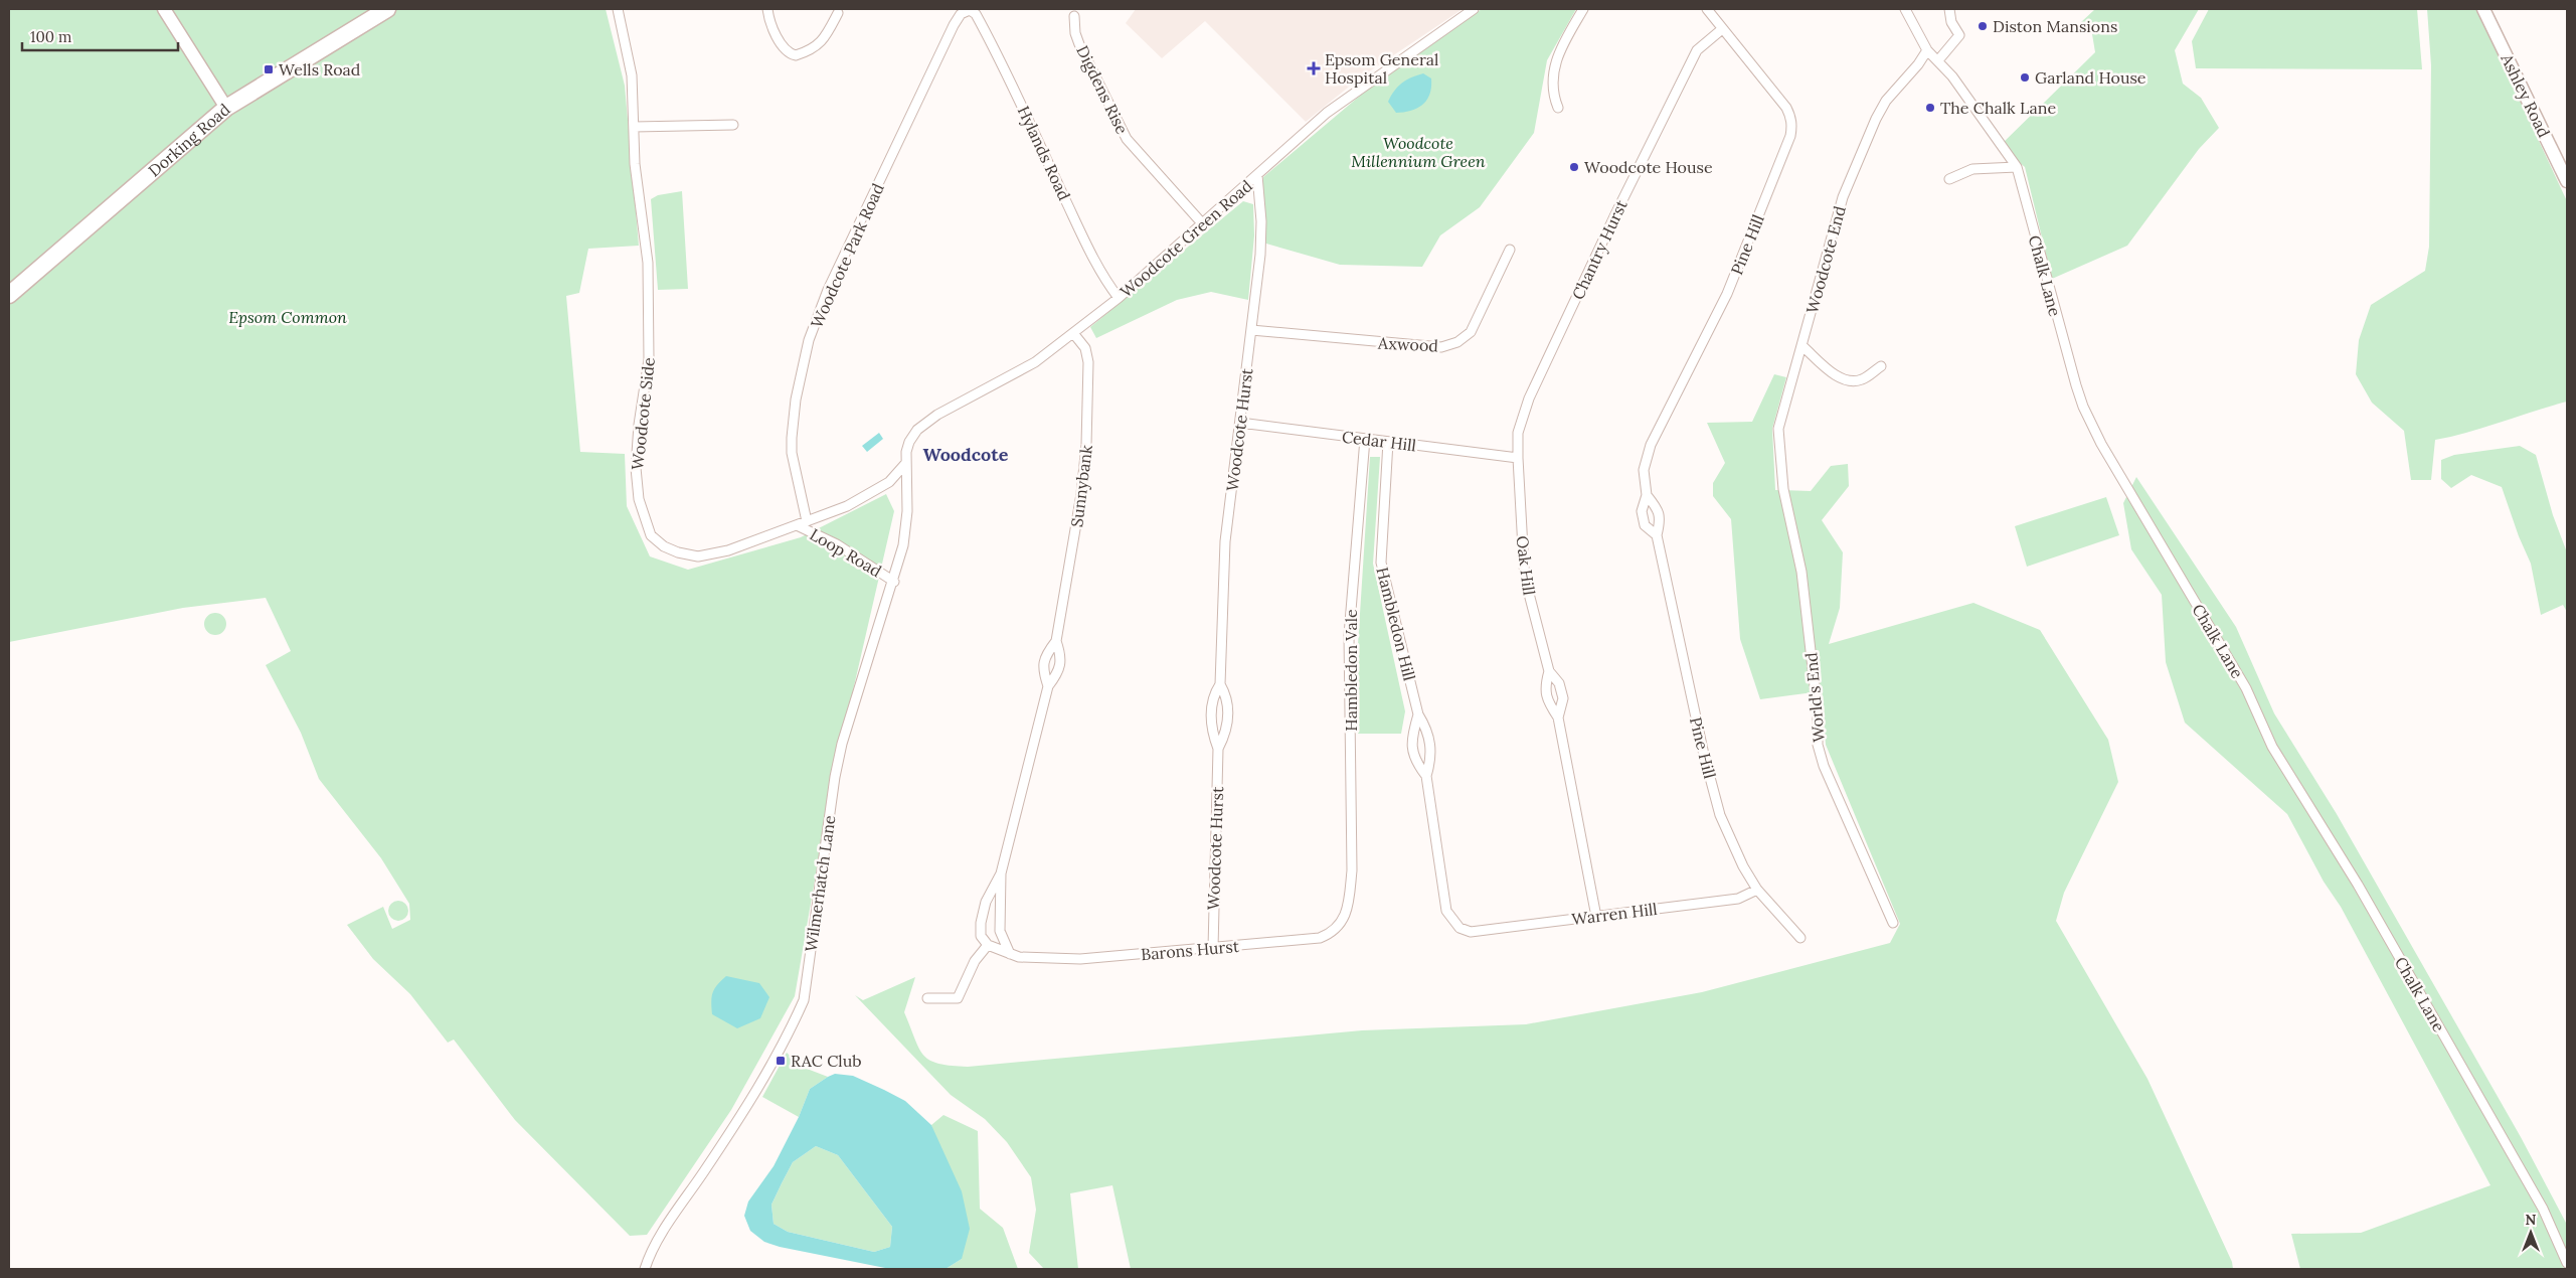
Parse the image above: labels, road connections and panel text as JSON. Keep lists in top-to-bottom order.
{
  "streets": {
    "highway": ["Dorking Road"],
    "main road": ["Ashley Road"],
    "street": [
      "Digdens Rise",
      "Hylands Road",
      "Woodcote Green Road",
      "Pine Hill",
      "Chantry Hurst",
      "Woodcote Park Road",
      "Woodcote End",
      "Chalk Lane",
      "Axwood",
      "Woodcote Side",
      "Woodcote Hurst",
      "Cedar Hill",
      "Sunnybank",
      "Loop Road",
      "Oak Hill",
      "Hambledon Hill",
      "Hambledon Vale",
      "World's End",
      "Wilmerhatch Lane",
      "Warren Hill",
      "Barons Hurst"
    ]
  },
  "crossings": [
    ["Digdens Rise", "Woodcote Green Road"],
    ["Hylands Road", "Woodcote Green Road"],
    ["Hylands Road", "Woodcote Park Road"],
    ["Woodcote Green Road", "Woodcote Side"],
    ["Woodcote Green Road", "Woodcote Hurst"],
    ["Woodcote Green Road", "Sunnybank"],
    ["Woodcote Green Road", "Wilmerhatch Lane"],
    ["Pine Hill", "Chantry Hurst"],
    ["Pine Hill", "Warren Hill"],
    ["Chantry Hurst", "Cedar Hill"],
    ["Chantry Hurst", "Oak Hill"],
    ["Woodcote Park Road", "Woodcote Side"],
    ["Woodcote End", "Chalk Lane"],
    ["Woodcote End", "World's End"],
    ["Axwood", "Woodcote Hurst"],
    ["Woodcote Side", "Loop Road"],
    ["Woodcote Side", "Wilmerhatch Lane"],
    ["Woodcote Hurst", "Cedar Hill"],
    ["Woodcote Hurst", "Barons Hurst"],
    ["Cedar Hill", "Oak Hill"],
    ["Cedar Hill", "Hambledon Hill"],
    ["Cedar Hill", "Hambledon Vale"],
    ["Sunnybank", "Barons Hurst"],
    ["Loop Road", "Wilmerhatch Lane"],
    ["Oak Hill", "Warren Hill"],
    ["Hambledon Hill", "Warren Hill"],
    ["Hambledon Vale", "Barons Hurst"]
  ],
  "districts": ["Woodcote"],
  "parks": ["Woodcote Millennium Green", "Epsom Common"],
  "places": {
    "other": [
      "Diston Mansions",
      "Garland House",
      "The Chalk Lane",
      "Woodcote House"
    ],
    "health": ["Epsom General Hospital"],
    "transit": ["Wells Road", "RAC Club"]
  },
  "scale_bar": "100 m",
  "north": "top"
}
